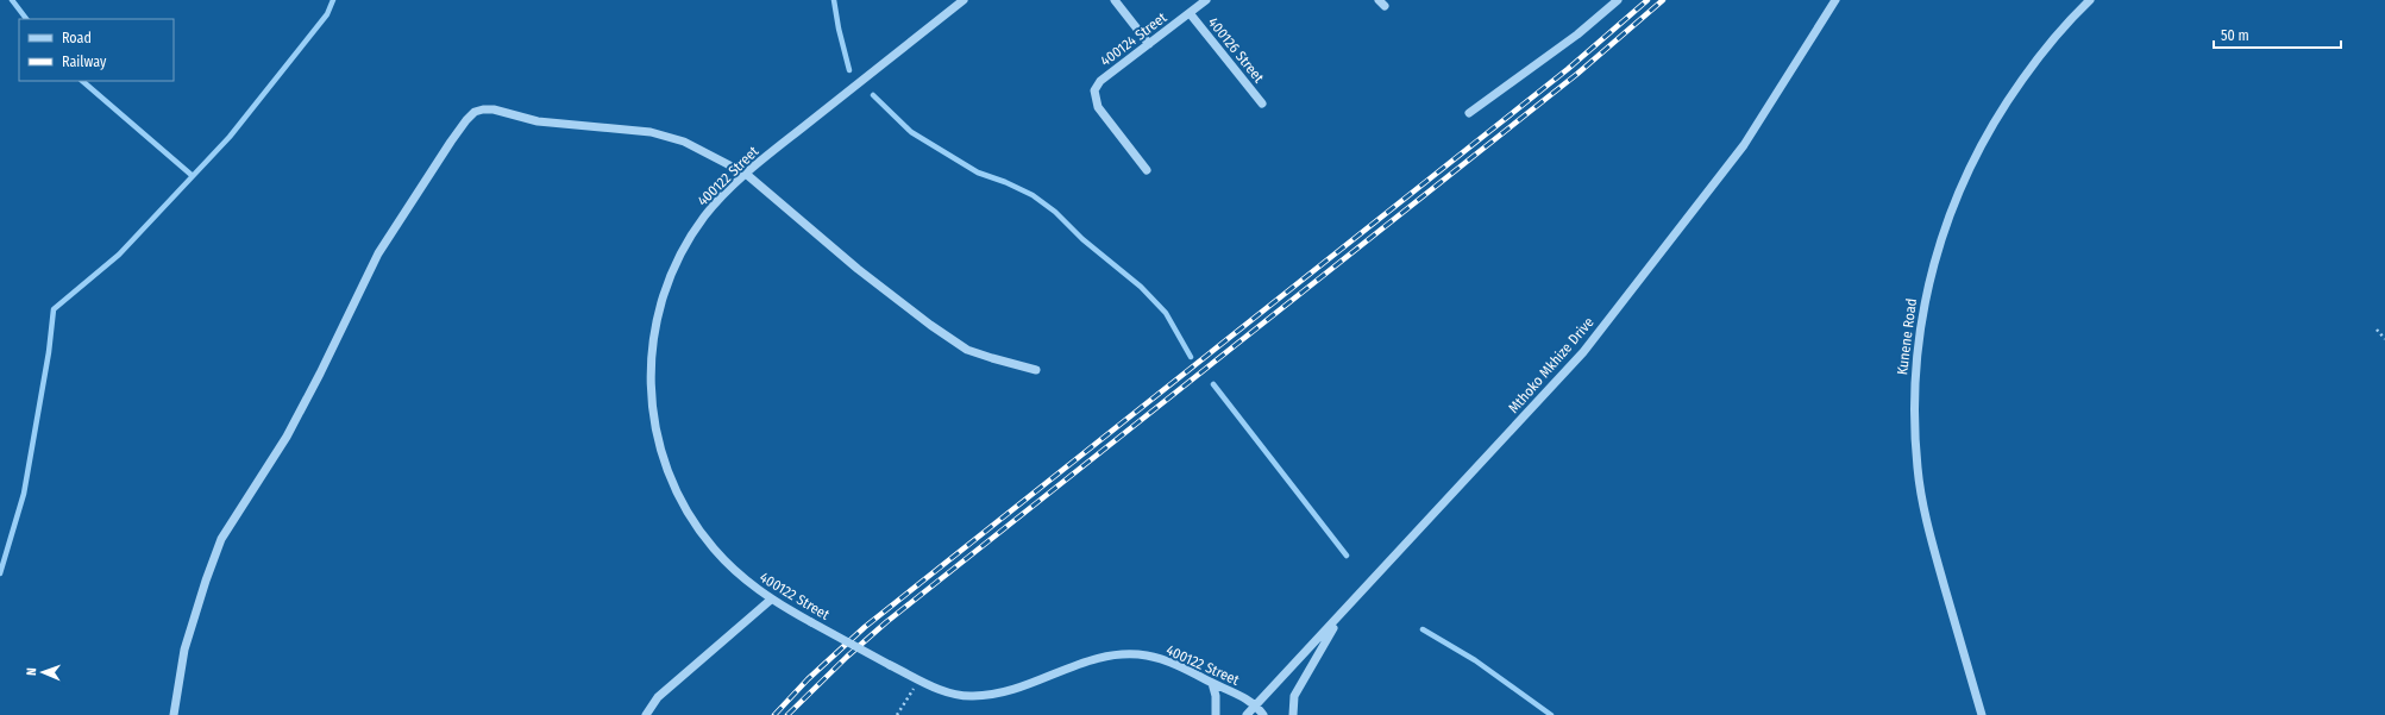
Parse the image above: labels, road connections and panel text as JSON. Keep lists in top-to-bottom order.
{
  "streets": {
    "street": [
      "400124 Street",
      "400126 Street",
      "400122 Street",
      "Kunene Road",
      "Mthoko Mkhize Drive"
    ]
  },
  "crossings": [
    ["400124 Street", "400126 Street"],
    ["400122 Street", "Mthoko Mkhize Drive"]
  ],
  "legend": ["Road", "Railway"],
  "scale_bar": "50 m",
  "north": "left"
}
